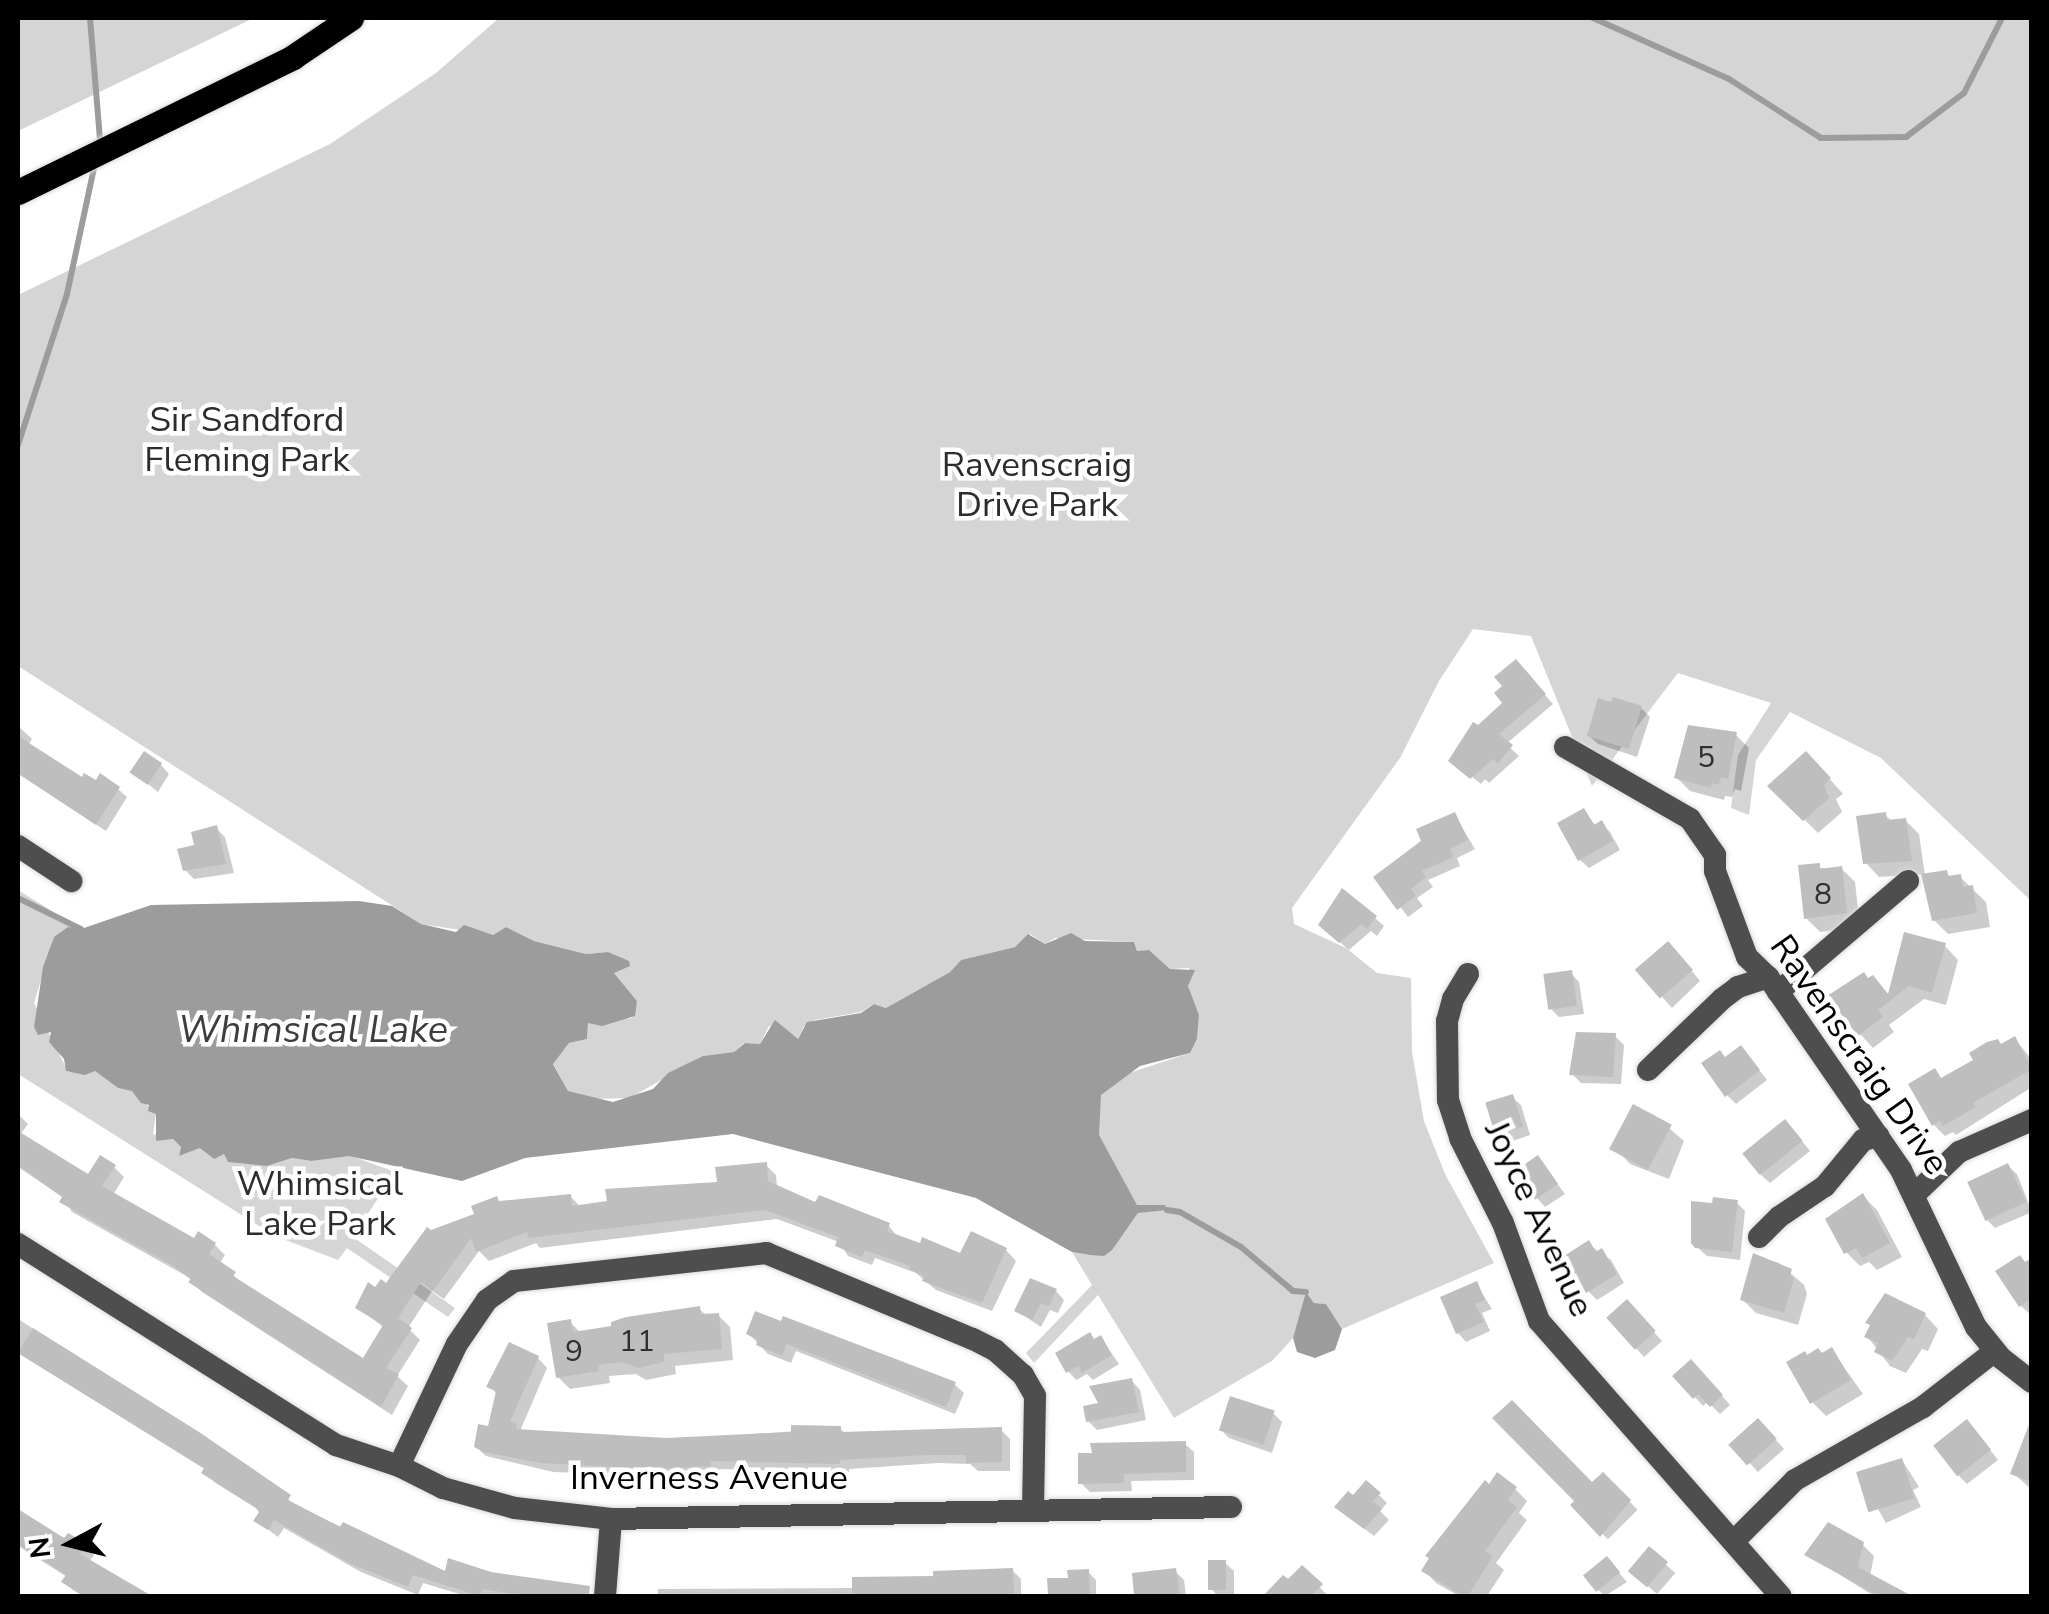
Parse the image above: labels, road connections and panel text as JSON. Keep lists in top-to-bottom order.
{
  "streets": {
    "street": ["Ravenscraig Drive", "Joyce Avenue", "Inverness Avenue"]
  },
  "water": ["Whimsical Lake"],
  "parks": ["Sir Sandford Fleming Park", "Ravenscraig Drive Park", "Whimsical Lake Park"],
  "house_numbers": [
    "5",
    "8",
    "11",
    "9"
  ],
  "north": "left"
}
